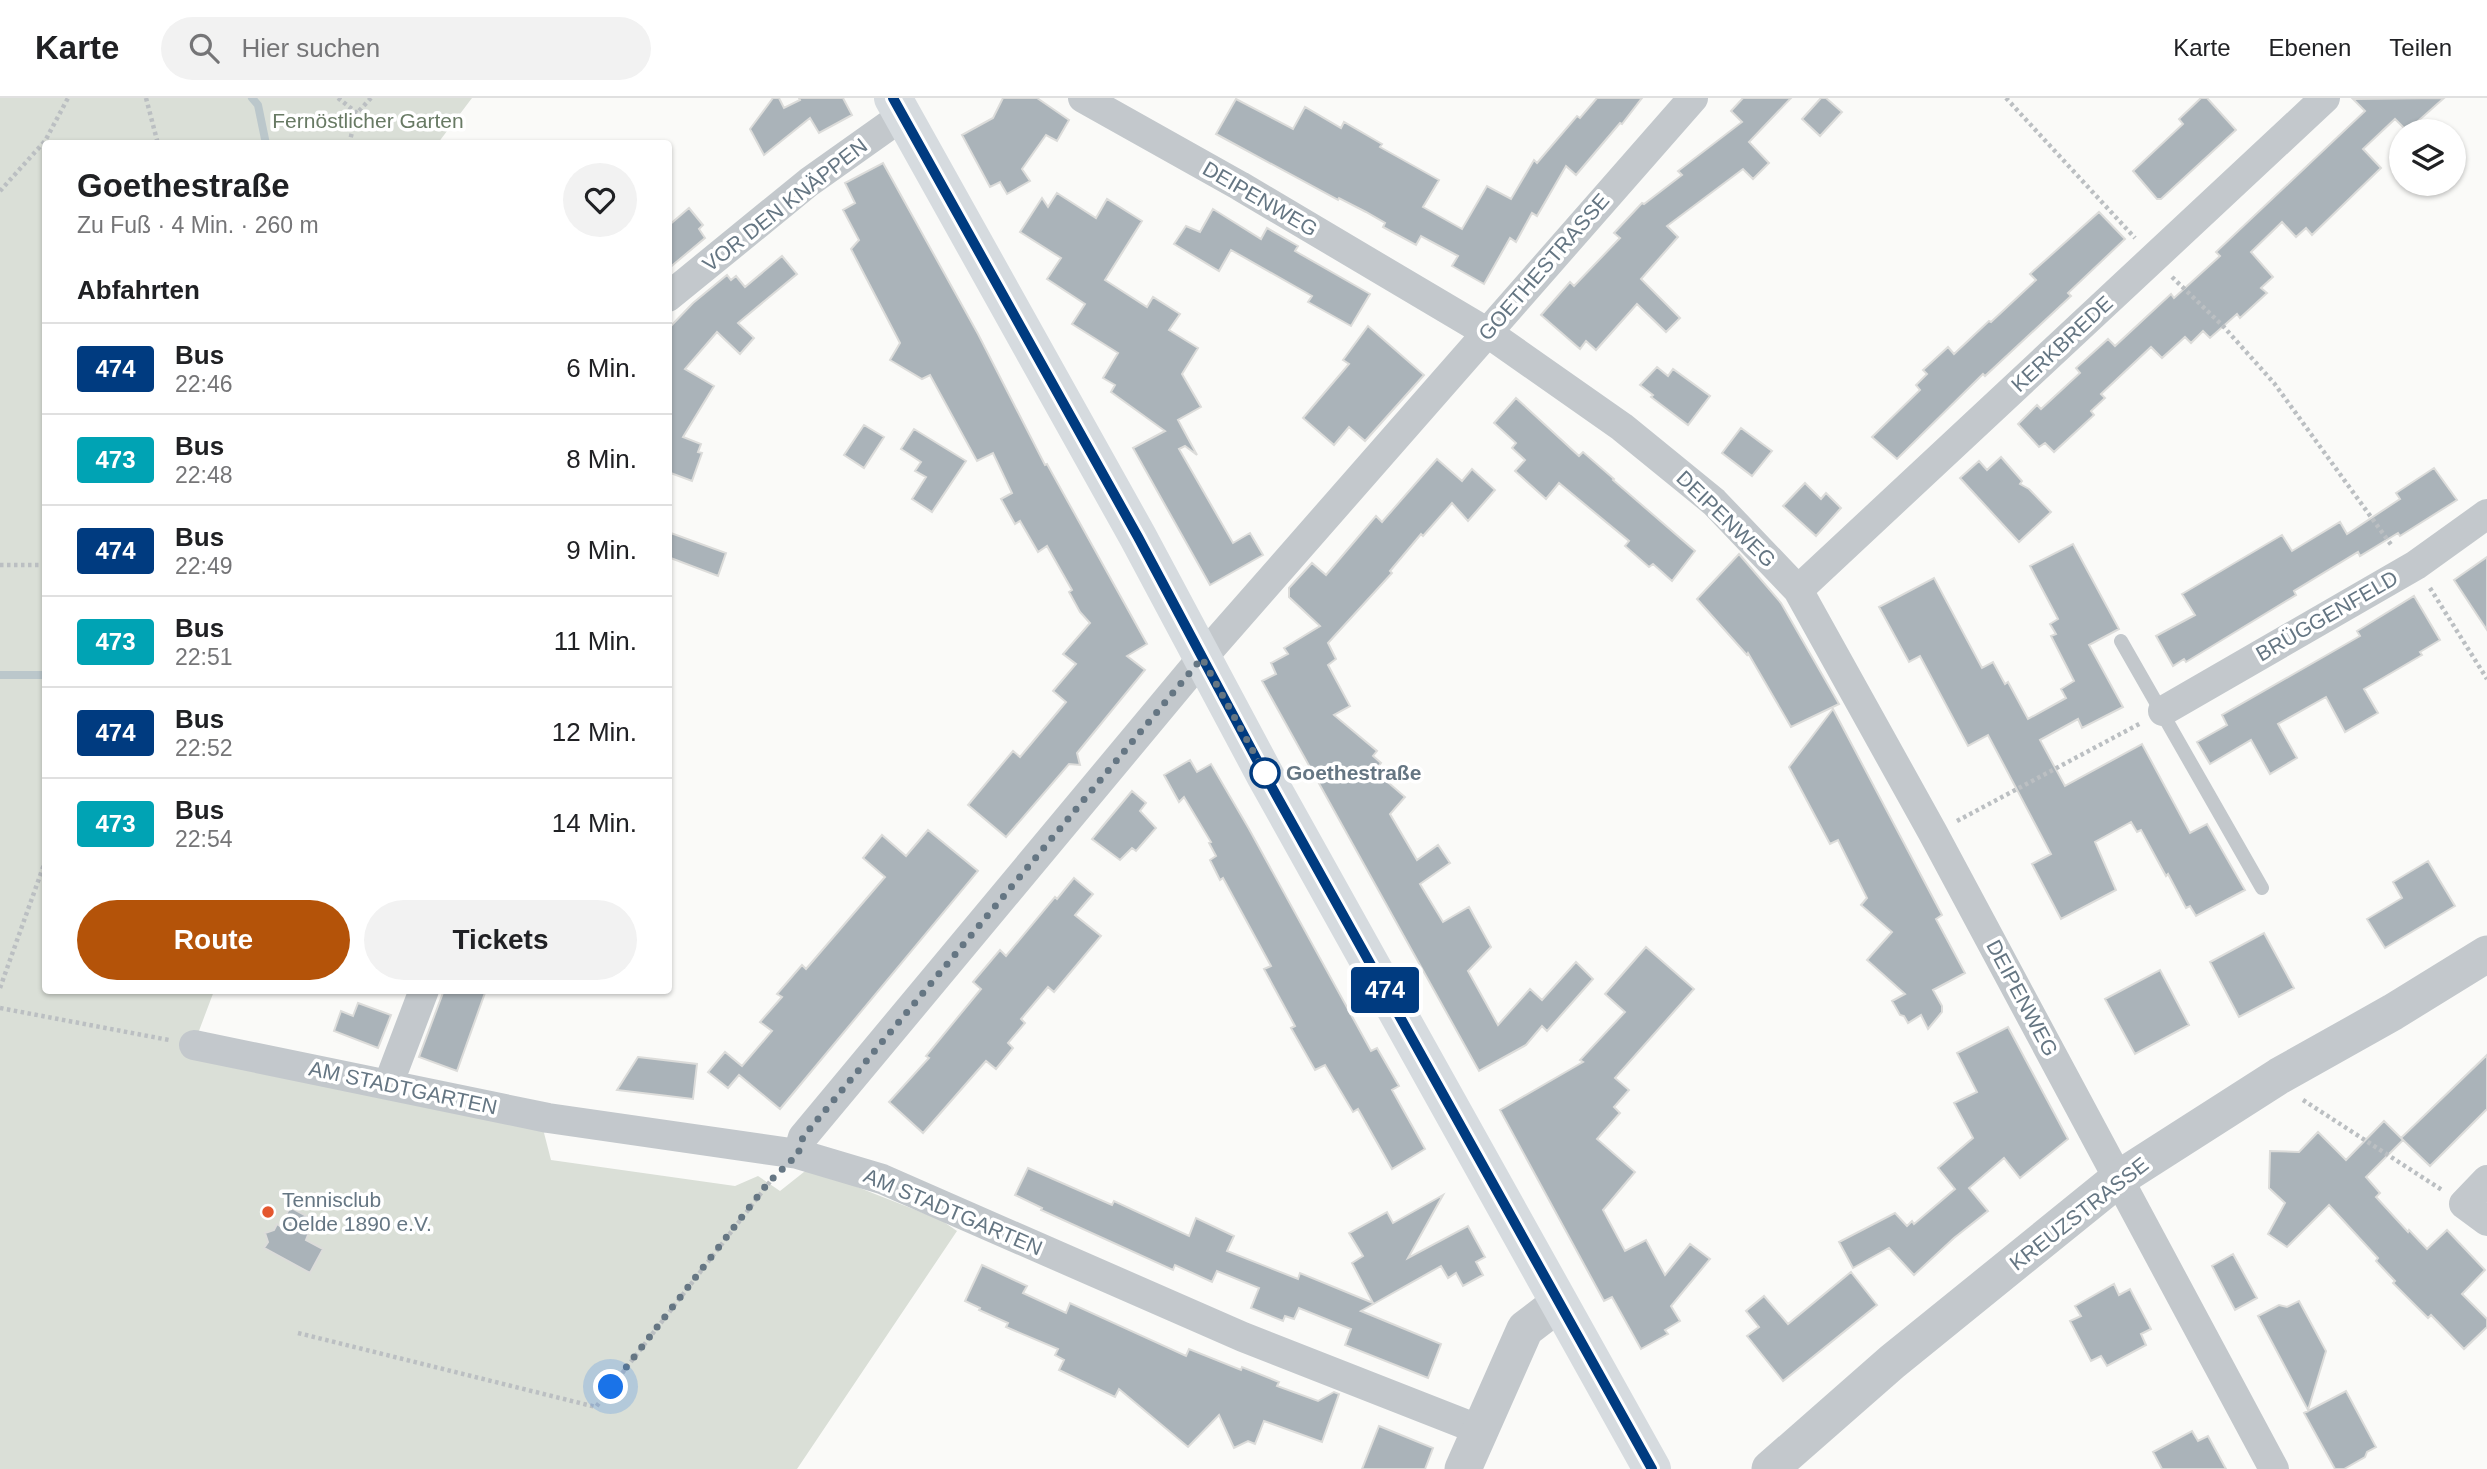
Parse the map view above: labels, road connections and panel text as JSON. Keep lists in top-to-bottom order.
{
  "streets": {
    "street": [
      "DEIPENWEG",
      "VOR DEN KNÄPPEN",
      "GOETHESTRASSE",
      "KERKBREDE",
      "BRÜGGENFELD",
      "AM STADTGARTEN",
      "KREUZSTRASSE"
    ]
  },
  "crossings": [
    ["DEIPENWEG", "GOETHESTRASSE"],
    ["DEIPENWEG", "KERKBREDE"],
    ["DEIPENWEG", "KREUZSTRASSE"],
    ["GOETHESTRASSE", "AM STADTGARTEN"]
  ],
  "parks": ["Fernöstlicher Garten"],
  "places": ["Goethestraße", "Tennisclub Oelde 1890 e.V."],
  "lines": ["bus line 474"],
  "page": {
    "header": "Karte",
    "search": "Hier suchen",
    "nav": ["Karte", "Ebenen", "Teilen"],
    "on_map": "474",
    "heading": [
      ["Goethestraße", "Zu Fuß · 4 Min. · 260 m"],
      "Abfahrten"
    ],
    "list": [
      {
        "mark": "474",
        "name": "Bus",
        "note": "22:46",
        "value": "6 Min."
      },
      {
        "mark": "473",
        "name": "Bus",
        "note": "22:48",
        "value": "8 Min."
      },
      {
        "mark": "474",
        "name": "Bus",
        "note": "22:49",
        "value": "9 Min."
      },
      {
        "mark": "473",
        "name": "Bus",
        "note": "22:51",
        "value": "11 Min."
      },
      {
        "mark": "474",
        "name": "Bus",
        "note": "22:52",
        "value": "12 Min."
      },
      {
        "mark": "473",
        "name": "Bus",
        "note": "22:54",
        "value": "14 Min."
      }
    ],
    "buttons": ["Route", "Tickets"]
  }
}
